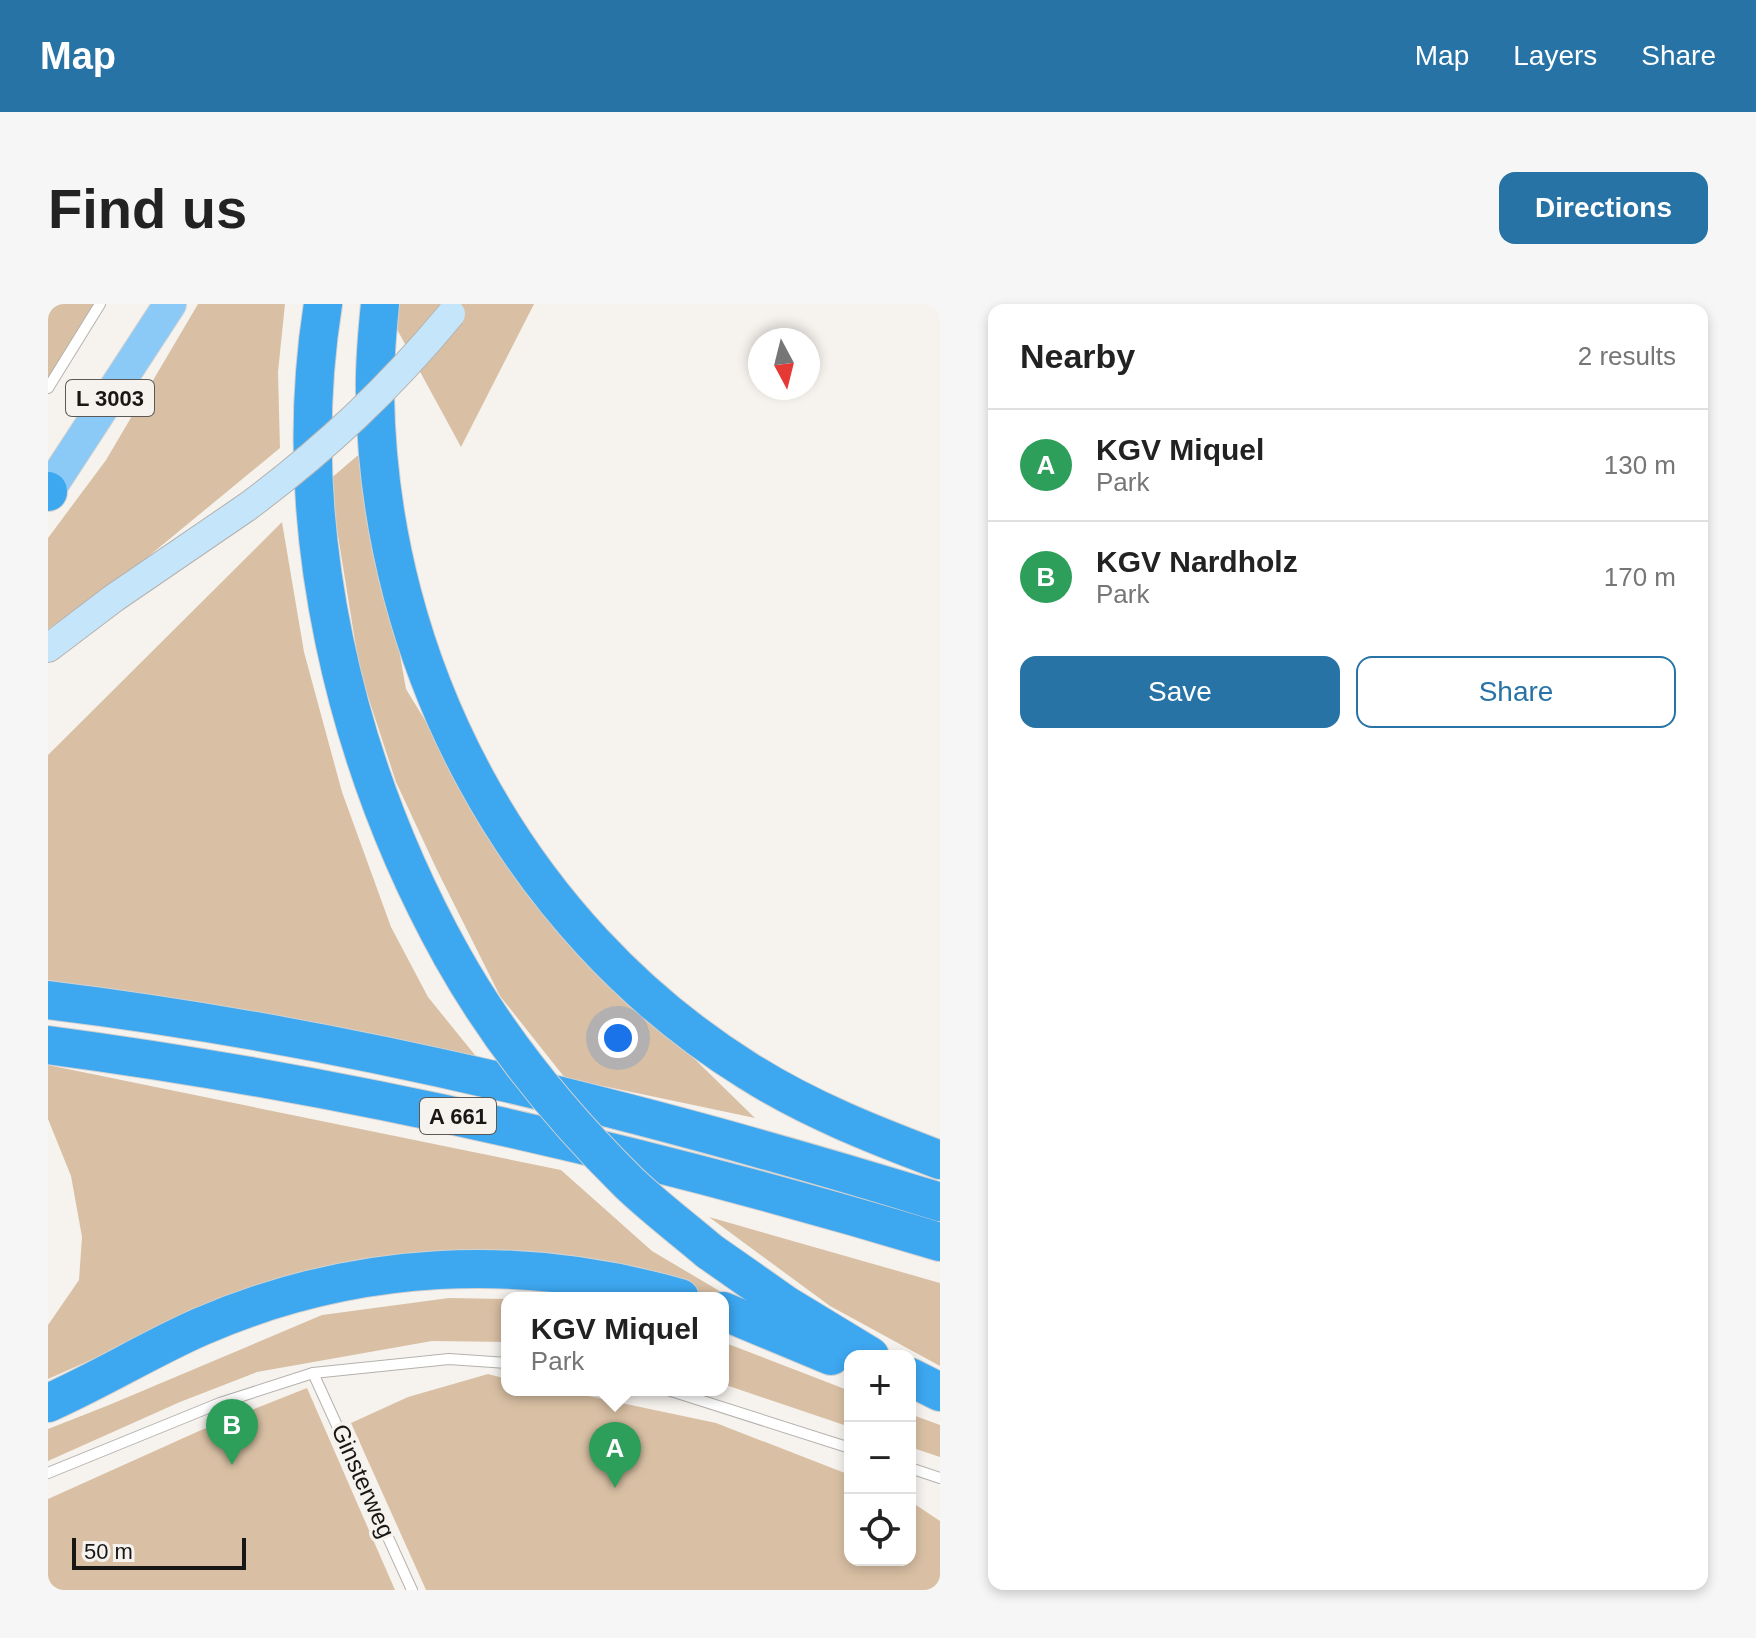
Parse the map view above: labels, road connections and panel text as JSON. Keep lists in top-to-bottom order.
{
  "streets": {
    "highway": ["A 661"],
    "main road": ["L 3003"],
    "lane": ["Ginsterweg"]
  },
  "scale_bar": "50 m",
  "north": "bottom",
  "page": {
    "header": "Map",
    "nav": ["Map", "Layers", "Share"],
    "buttons": [
      "Directions",
      ["Save", "Share"]
    ],
    "title": "Find us",
    "heading": ["Nearby", "2 results"],
    "list": [
      {
        "mark": "A",
        "name": "KGV Miquel",
        "note": "Park",
        "value": "130 m"
      },
      {
        "mark": "B",
        "name": "KGV Nardholz",
        "note": "Park",
        "value": "170 m"
      }
    ],
    "popup": ["KGV Miquel", "Park"],
    "map_buttons": ["+", "−"],
    "pins": ["B", "A"],
    "scale": "50 m"
  }
}
